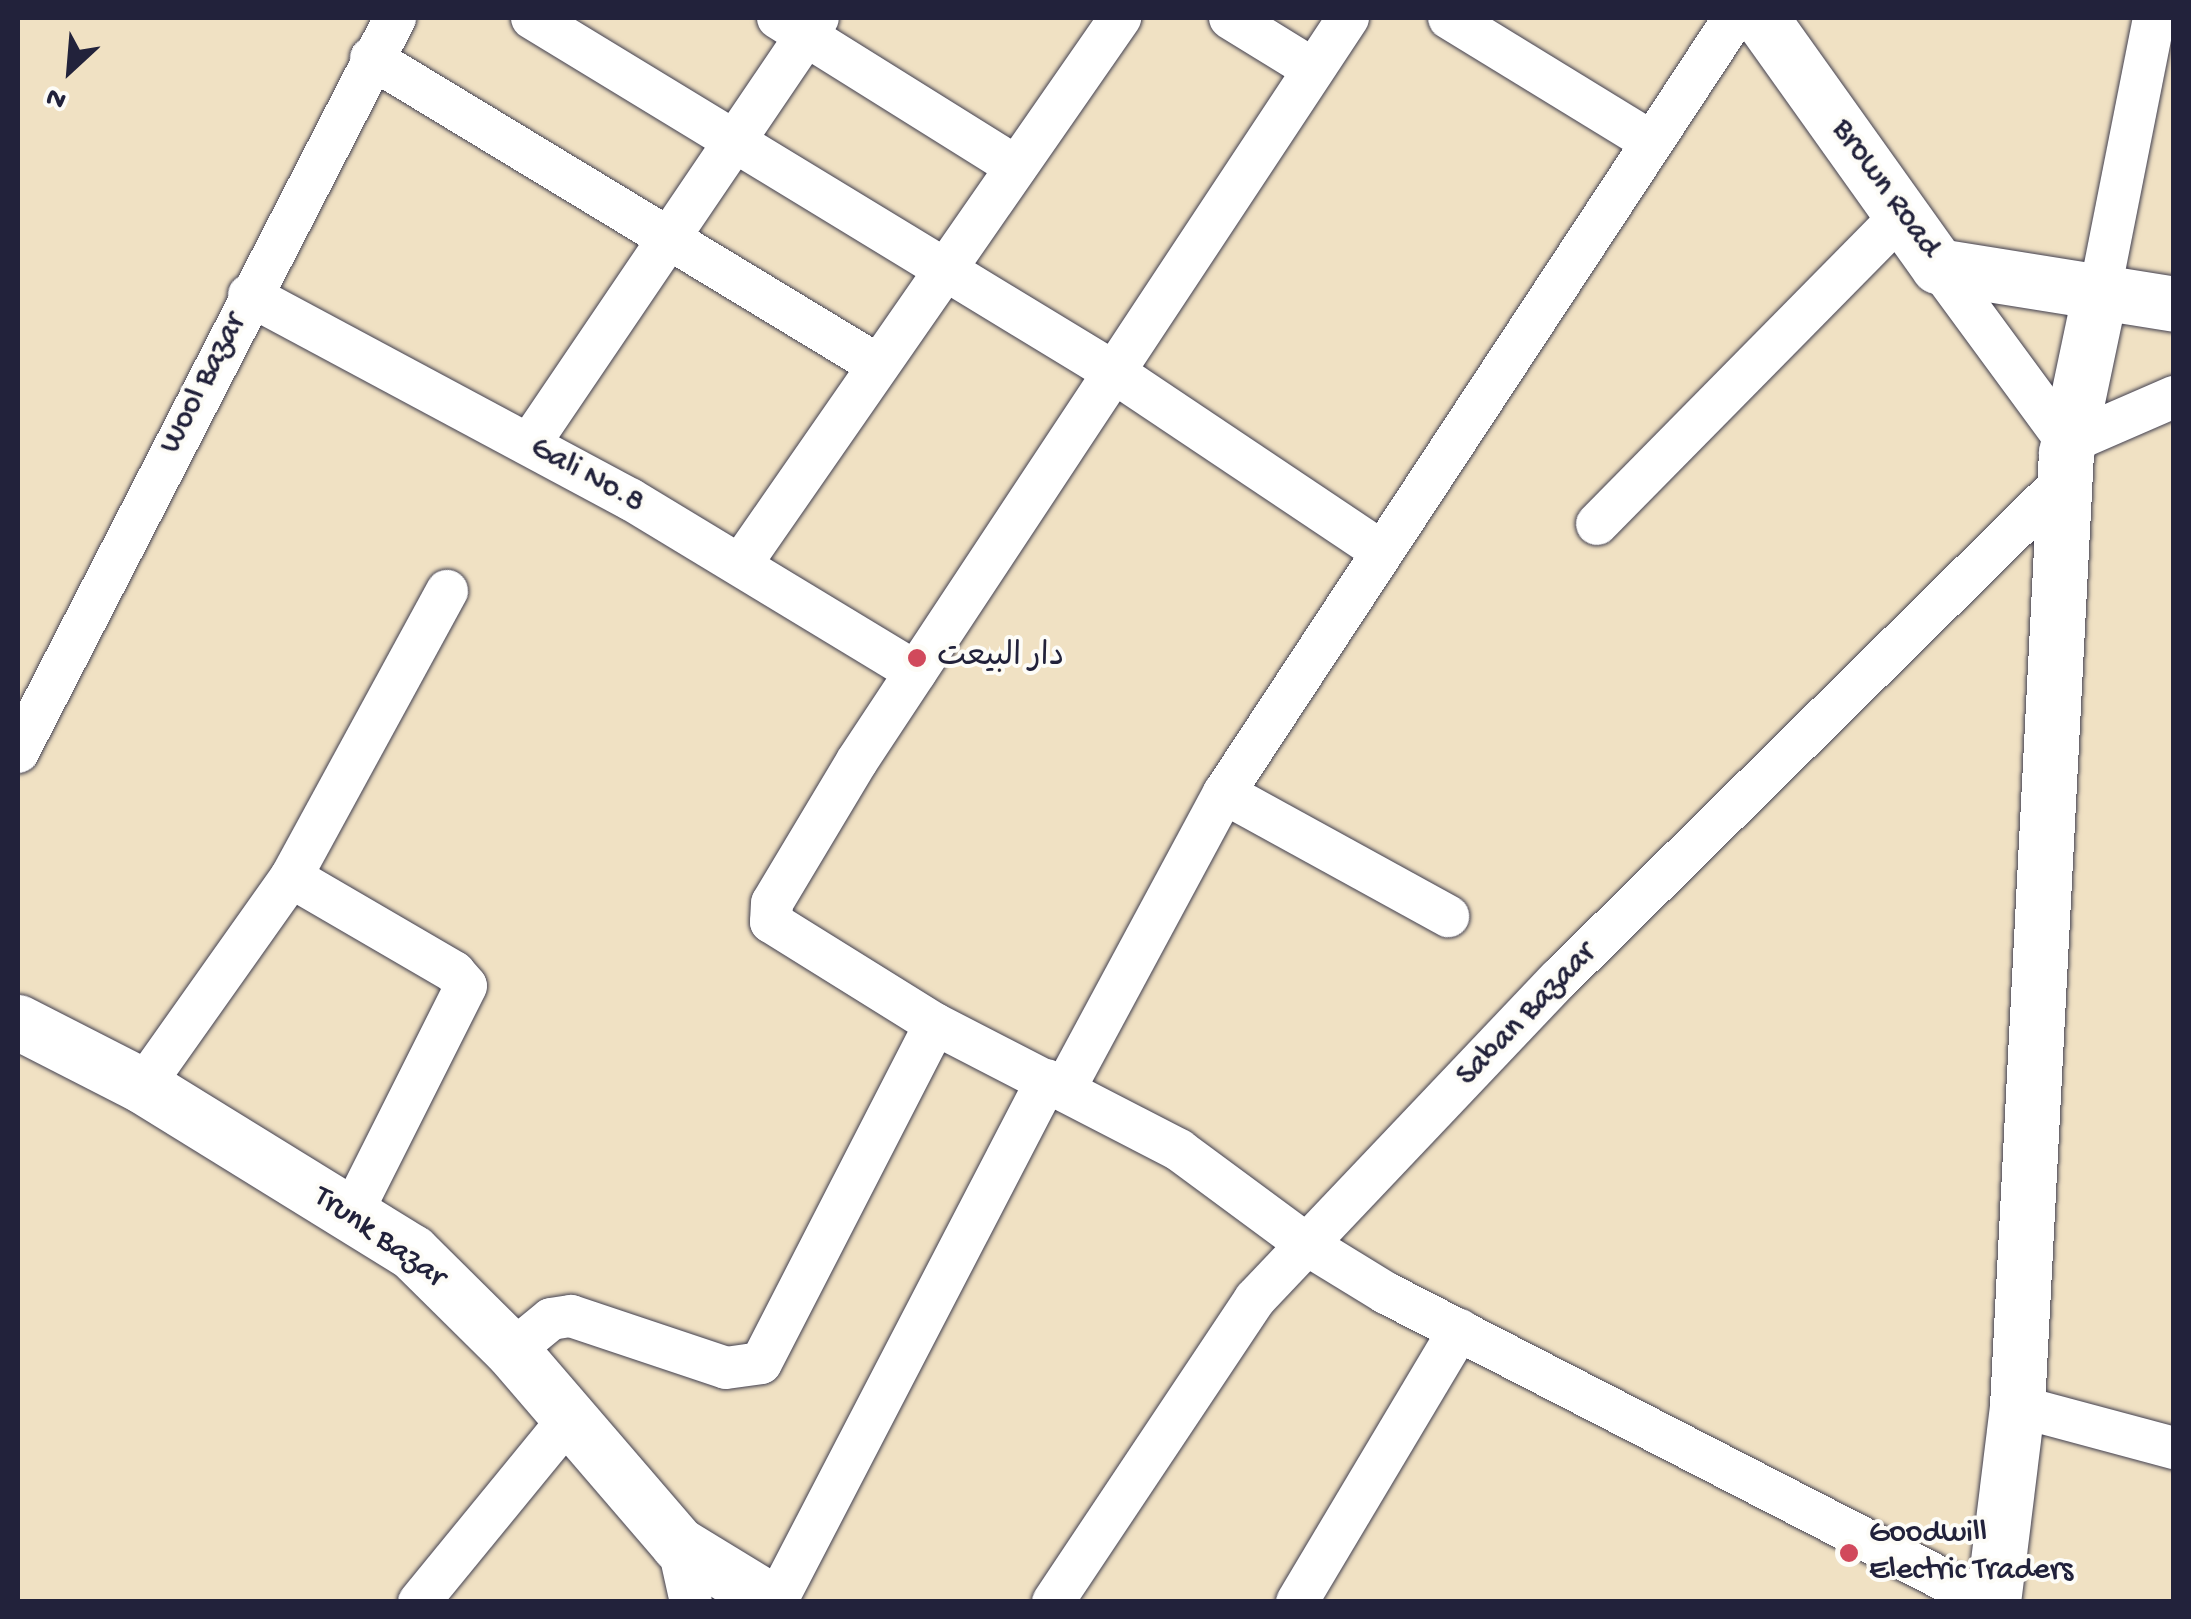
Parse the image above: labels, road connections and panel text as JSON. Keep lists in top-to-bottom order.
{
  "streets": {
    "street": [
      "Brown Road",
      "Wool Bazar",
      "Gali No.8",
      "Saban Bazaar",
      "Trunk Bazar"
    ]
  },
  "crossings": [
    ["Wool Bazar", "Gali No.8"]
  ],
  "places": ["دار البیعت", "Goodwill Electric Traders"],
  "north": "bottom left"
}
